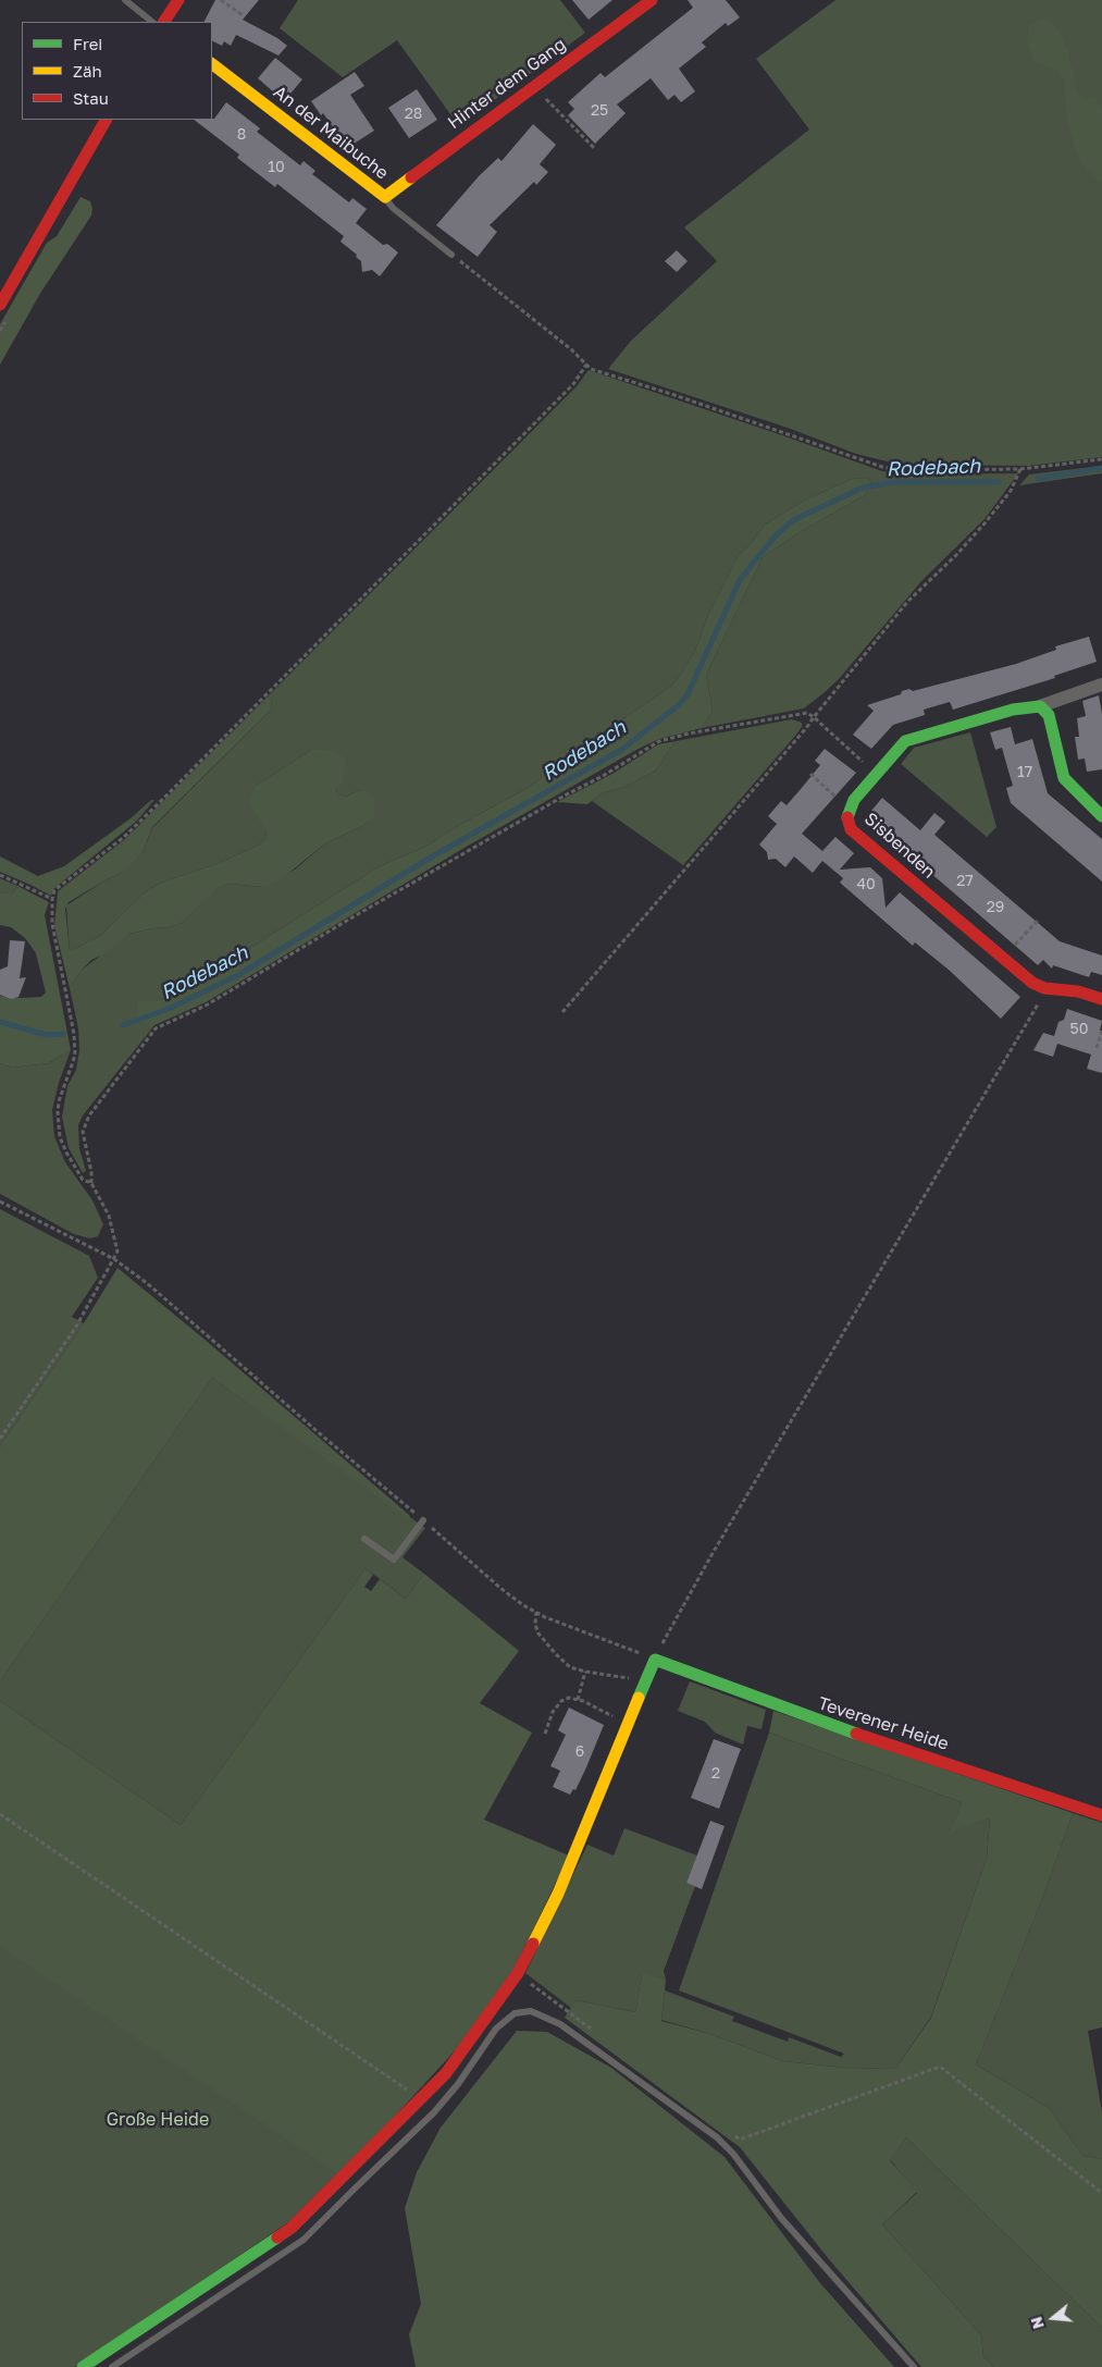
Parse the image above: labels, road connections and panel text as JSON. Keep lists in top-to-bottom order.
{
  "streets": {
    "street": [
      "Hinter dem Gang",
      "An der Maibuche",
      "Sisbenden",
      "Teverener Heide"
    ]
  },
  "crossings": [
    ["Hinter dem Gang", "An der Maibuche"]
  ],
  "water": ["Rodebach"],
  "parks": ["Große Heide"],
  "house_numbers": [
    "25",
    "28",
    "8",
    "10",
    "17",
    "27",
    "40",
    "29",
    "50",
    "6",
    "2"
  ],
  "legend": ["Frei", "Zäh", "Stau"],
  "north": "left"
}
